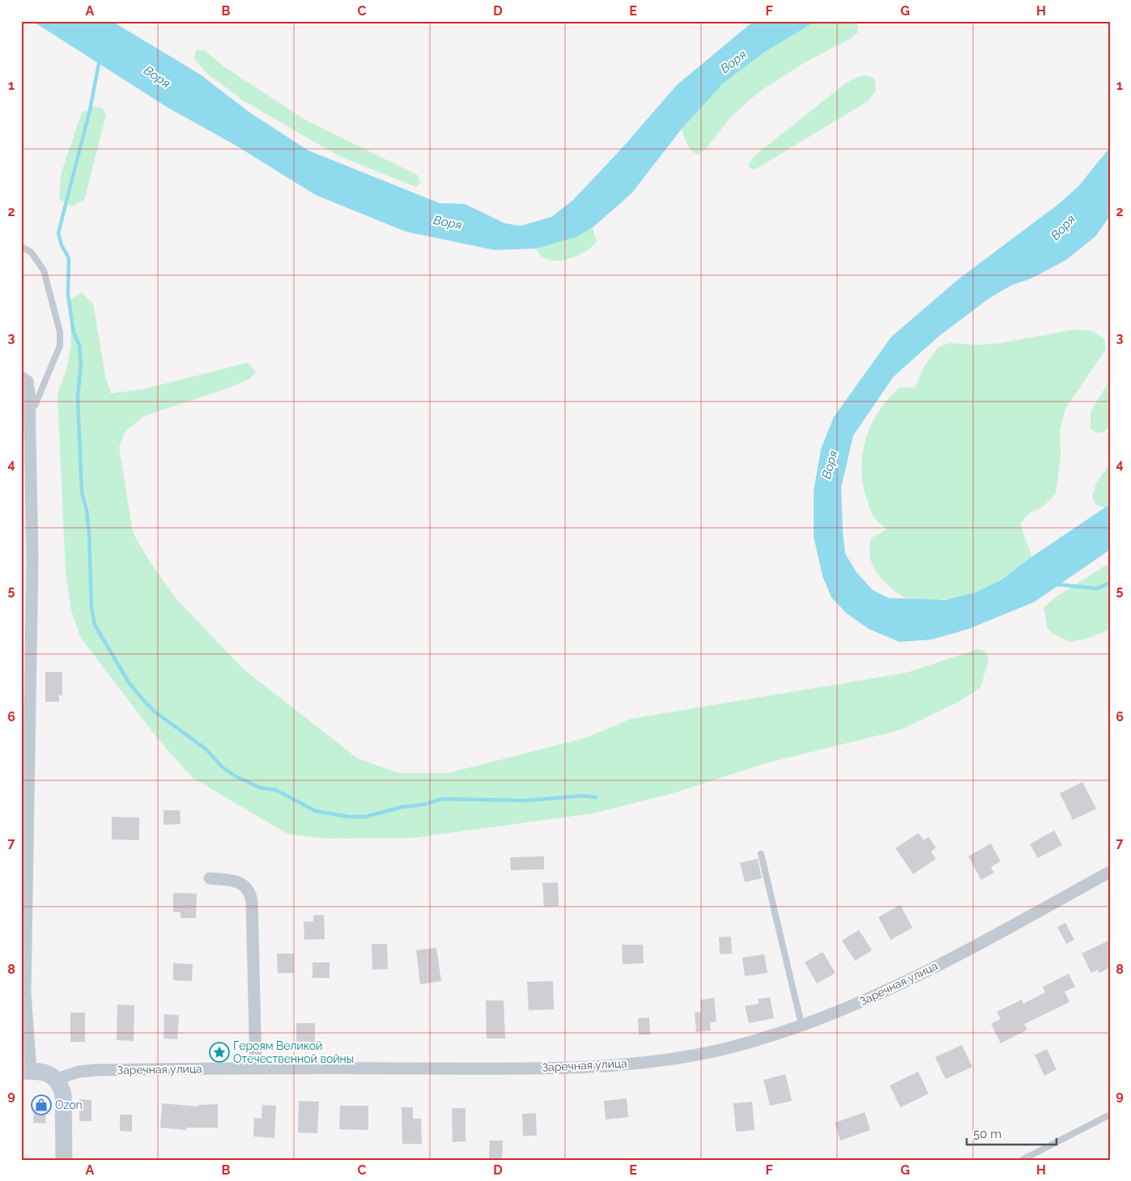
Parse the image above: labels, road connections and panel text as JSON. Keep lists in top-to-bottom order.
{
  "streets": {
    "street": ["Заречная улица"]
  },
  "water": ["Воря"],
  "places": {
    "place": ["Героям Великой Отечественной войны"],
    "shop": ["Ozon"]
  },
  "scale_bar": "50 m",
  "grid": {
    "columns": [
      "A",
      "B",
      "C",
      "D",
      "E",
      "F",
      "G",
      "H"
    ],
    "rows": [
      "1",
      "2",
      "3",
      "4",
      "5",
      "6",
      "7",
      "8",
      "9"
    ]
  }
}
